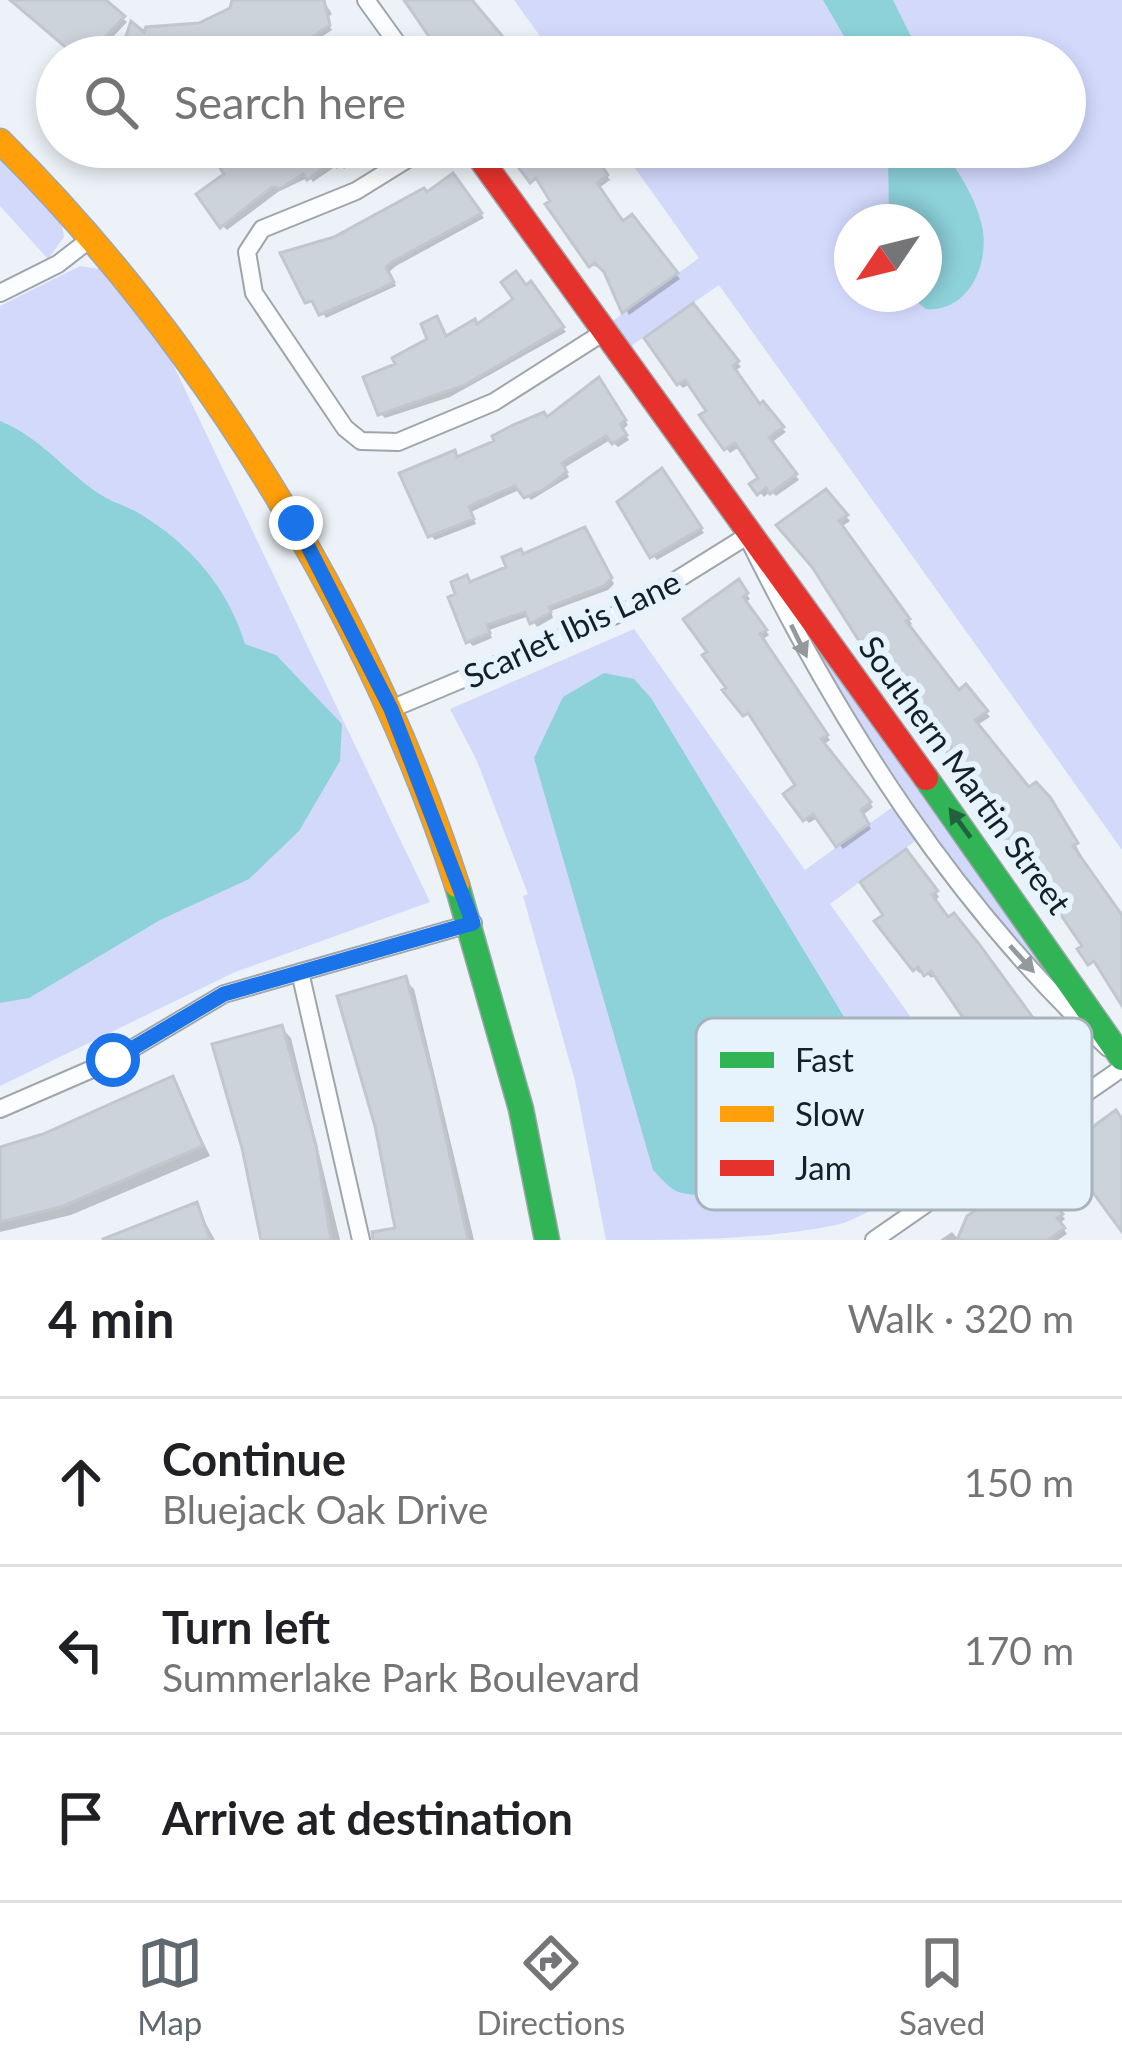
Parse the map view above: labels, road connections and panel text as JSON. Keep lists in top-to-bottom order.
{
  "streets": {
    "main road": ["Southern Martin Street"],
    "street": ["Scarlet Ibis Lane"]
  },
  "crossings": [
    ["Scarlet Ibis Lane", "Southern Martin Street"]
  ],
  "legend": ["Fast", "Slow", "Jam"],
  "north": "bottom left",
  "page": {
    "search": "Search here",
    "heading": ["4 min", "Walk · 320 m"],
    "list": [
      ["Continue", "Bluejack Oak Drive", "150 m"],
      ["Turn left", "Summerlake Park Boulevard", "170 m"],
      "Arrive at destination"
    ],
    "nav": ["Map", "Directions", "Saved"]
  }
}
